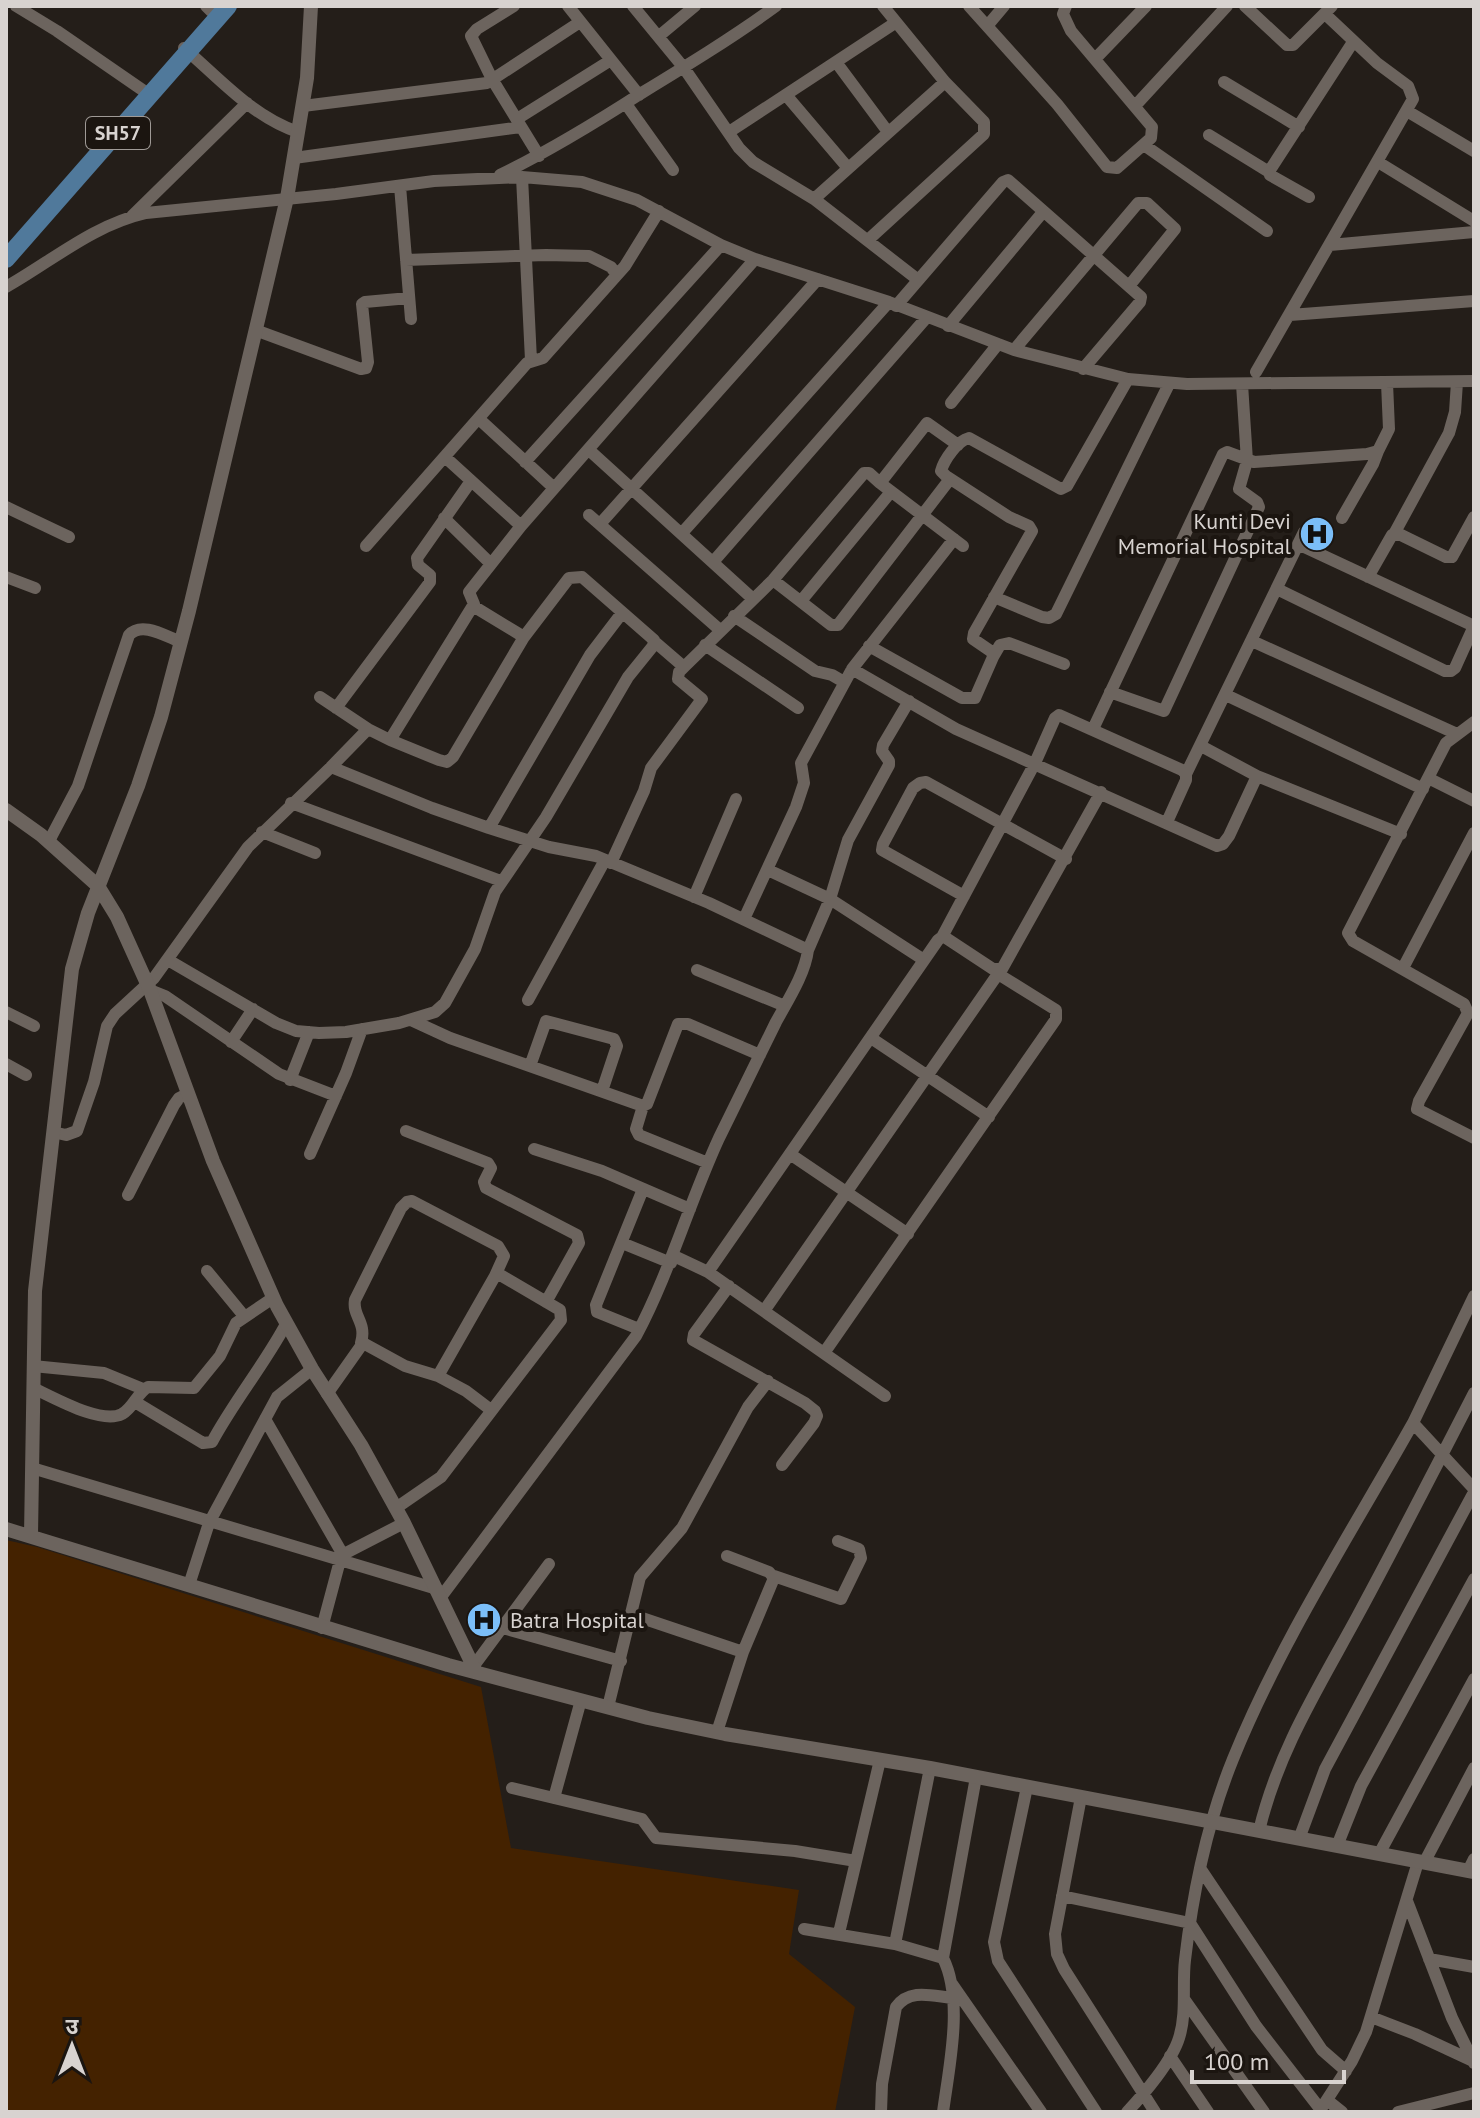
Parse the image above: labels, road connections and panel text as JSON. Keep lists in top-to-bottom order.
{
  "streets": {
    "main road": ["SH57"]
  },
  "places": {
    "hospital": ["Kunti Devi Memorial Hospital", "Batra Hospital"]
  },
  "scale_bar": "100 m",
  "north": "top"
}
